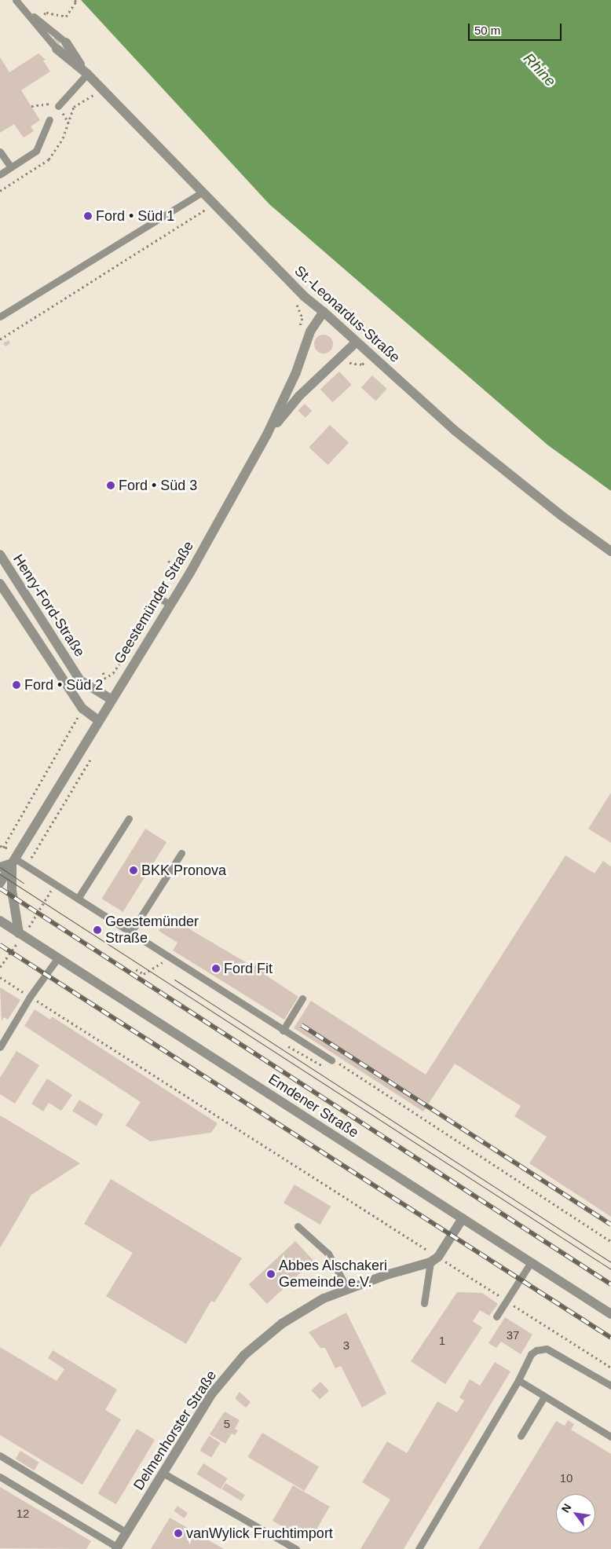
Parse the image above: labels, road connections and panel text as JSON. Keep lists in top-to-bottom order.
{
  "streets": {
    "street": [
      "St.-Leonardus-Straße",
      "Geestemünder Straße",
      "Henry-Ford-Straße",
      "Emdener Straße",
      "Delmenhorster Straße"
    ]
  },
  "crossings": [
    ["St.-Leonardus-Straße", "Geestemünder Straße"],
    ["Geestemünder Straße", "Henry-Ford-Straße"]
  ],
  "water": ["Rhine"],
  "places": [
    "Ford • Süd 1",
    "Ford • Süd 3",
    "Ford • Süd 2",
    "BKK Pronova",
    "Geestemünder Straße",
    "Ford Fit",
    "Abbes Alschakeri Gemeinde e.V.",
    "vanWylick Fruchtimport"
  ],
  "house_numbers": [
    "37",
    "1",
    "3",
    "5",
    "10",
    "12"
  ],
  "scale_bar": "50 m",
  "north": "top left"
}
